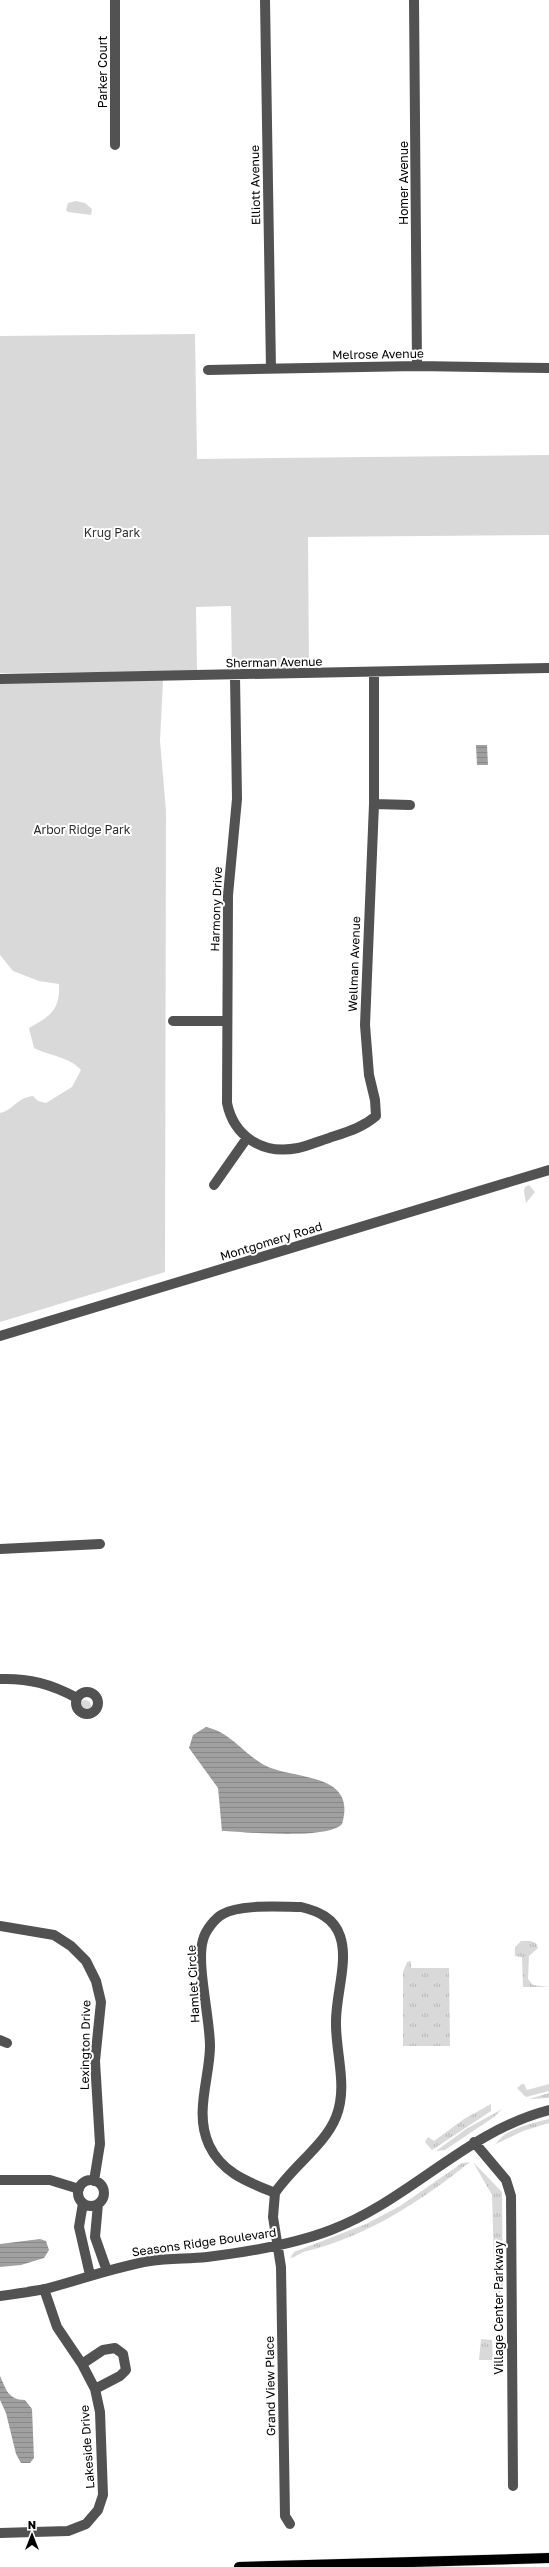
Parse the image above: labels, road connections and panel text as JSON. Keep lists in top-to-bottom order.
{
  "streets": {
    "street": [
      "Parker Court",
      "Homer Avenue",
      "Elliott Avenue",
      "Melrose Avenue",
      "Sherman Avenue",
      "Harmony Drive",
      "Wellman Avenue",
      "Montgomery Road",
      "Hamlet Circle",
      "Lexington Drive",
      "Seasons Ridge Boulevard",
      "Village Center Parkway",
      "Grand View Place",
      "Lakeside Drive"
    ]
  },
  "crossings": [
    ["Homer Avenue", "Melrose Avenue"],
    ["Elliott Avenue", "Melrose Avenue"],
    ["Sherman Avenue", "Harmony Drive"],
    ["Sherman Avenue", "Wellman Avenue"],
    ["Harmony Drive", "Wellman Avenue"],
    ["Hamlet Circle", "Seasons Ridge Boulevard"],
    ["Hamlet Circle", "Grand View Place"],
    ["Seasons Ridge Boulevard", "Village Center Parkway"],
    ["Seasons Ridge Boulevard", "Grand View Place"],
    ["Seasons Ridge Boulevard", "Lakeside Drive"]
  ],
  "parks": ["Krug Park", "Arbor Ridge Park"],
  "north": "top"
}
